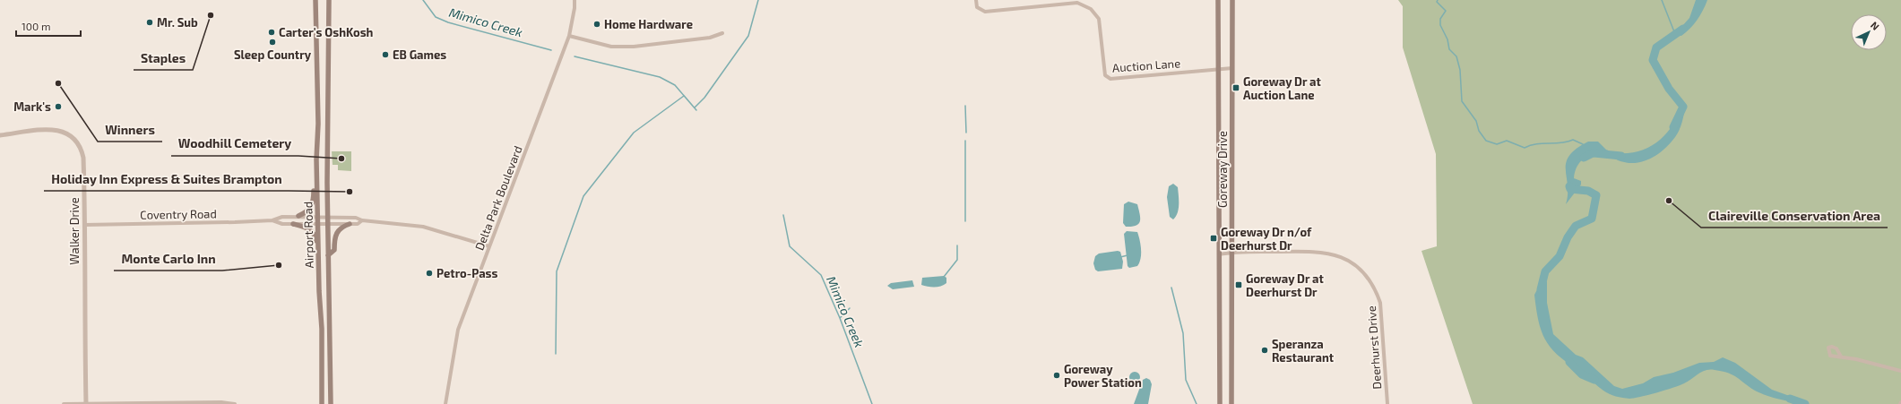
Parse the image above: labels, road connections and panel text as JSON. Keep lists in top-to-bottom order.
{
  "streets": {
    "main road": ["Goreway Drive", "Airport Road"],
    "street": [
      "Auction Lane",
      "Delta Park Boulevard",
      "Coventry Road",
      "Walker Drive",
      "Deerhurst Drive"
    ]
  },
  "crossings": [
    ["Auction Lane", "Goreway Drive"],
    ["Goreway Drive", "Deerhurst Drive"],
    ["Delta Park Boulevard", "Coventry Road"],
    ["Coventry Road", "Walker Drive"],
    ["Coventry Road", "Airport Road"]
  ],
  "water": ["Mimico Creek"],
  "places": {
    "other": [
      "Staples",
      "Mr. Sub",
      "Home Hardware",
      "Carter's OshKosh",
      "Sleep Country",
      "EB Games",
      "Winners",
      "Mark's",
      "Woodhill Cemetery",
      "Holiday Inn Express & Suites Brampton",
      "Claireville Conservation Area",
      "Monte Carlo Inn",
      "Petro-Pass",
      "Speranza Restaurant",
      "Goreway Power Station"
    ],
    "transit": ["Goreway Dr at Auction Lane", "Goreway Dr n/of Deerhurst Dr", "Goreway Dr at Deerhurst Dr"]
  },
  "scale_bar": "100 m",
  "north": "top right"
}
